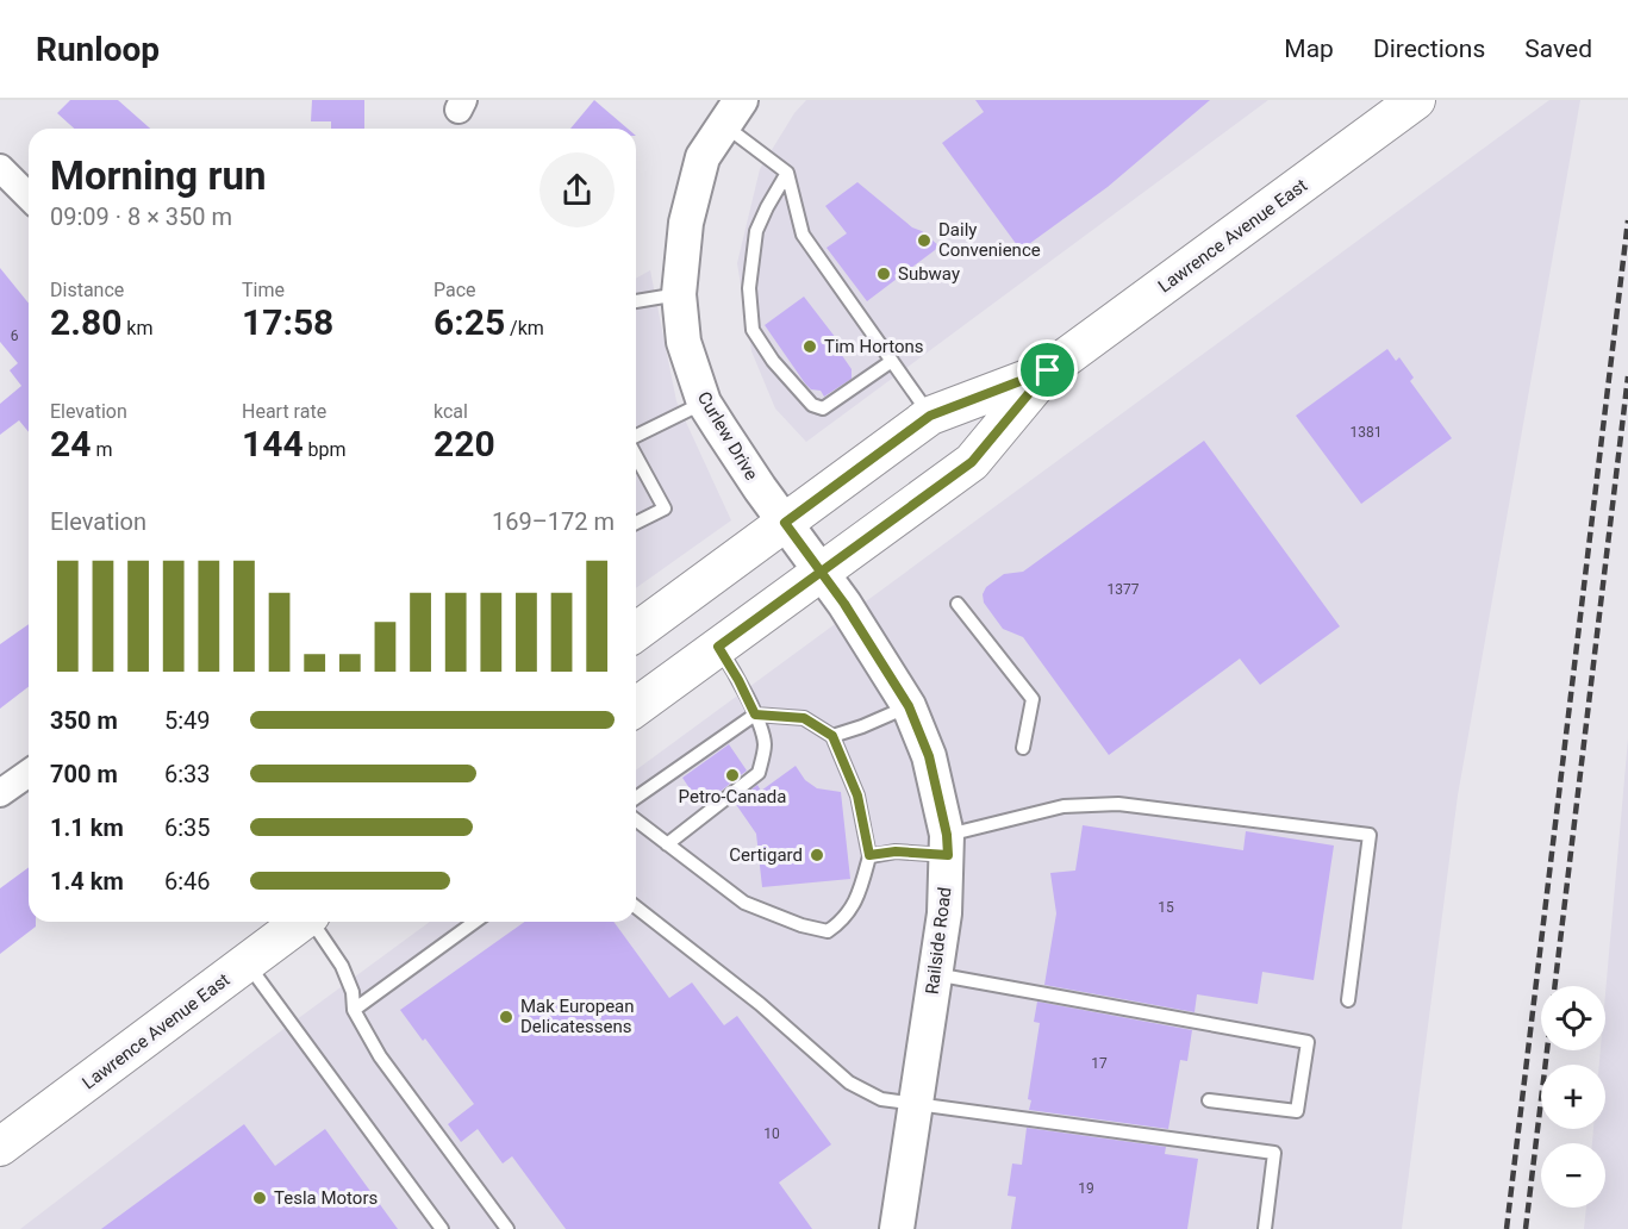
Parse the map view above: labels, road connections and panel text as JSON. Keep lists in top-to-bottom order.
{
  "streets": {
    "main road": ["Lawrence Avenue East"],
    "street": ["Curlew Drive", "Railside Road"]
  },
  "crossings": [
    ["Lawrence Avenue East", "Curlew Drive"],
    ["Lawrence Avenue East", "Railside Road"],
    ["Curlew Drive", "Railside Road"]
  ],
  "places": [
    "Daily Convenience",
    "Subway",
    "Tim Hortons",
    "Petro-Canada",
    "Certigard",
    "Mak European Delicatessens",
    "Tesla Motors"
  ],
  "house_numbers": [
    "6",
    "1381",
    "1377",
    "15",
    "17",
    "10",
    "19"
  ],
  "page": {
    "header": "Runloop",
    "nav": ["Map", "Directions", "Saved"],
    "heading": ["Morning run", "09:09 · 8 × 350 m"],
    "stats": [
      ["Distance", "2.80 km"],
      ["Time", "17:58"],
      ["Pace", "6:25 /km"],
      ["Elevation", "24 m"],
      ["Heart rate", "144 bpm"],
      ["kcal", "220"]
    ],
    "chart": ["Elevation", "169–172 m"],
    "list": [
      {
        "name": "350 m",
        "note": "5:49"
      },
      {
        "name": "700 m",
        "note": "6:33"
      },
      {
        "name": "1.1 km",
        "note": "6:35"
      },
      {
        "name": "1.4 km",
        "note": "6:46"
      }
    ],
    "map_buttons": ["+", "−"]
  }
}
